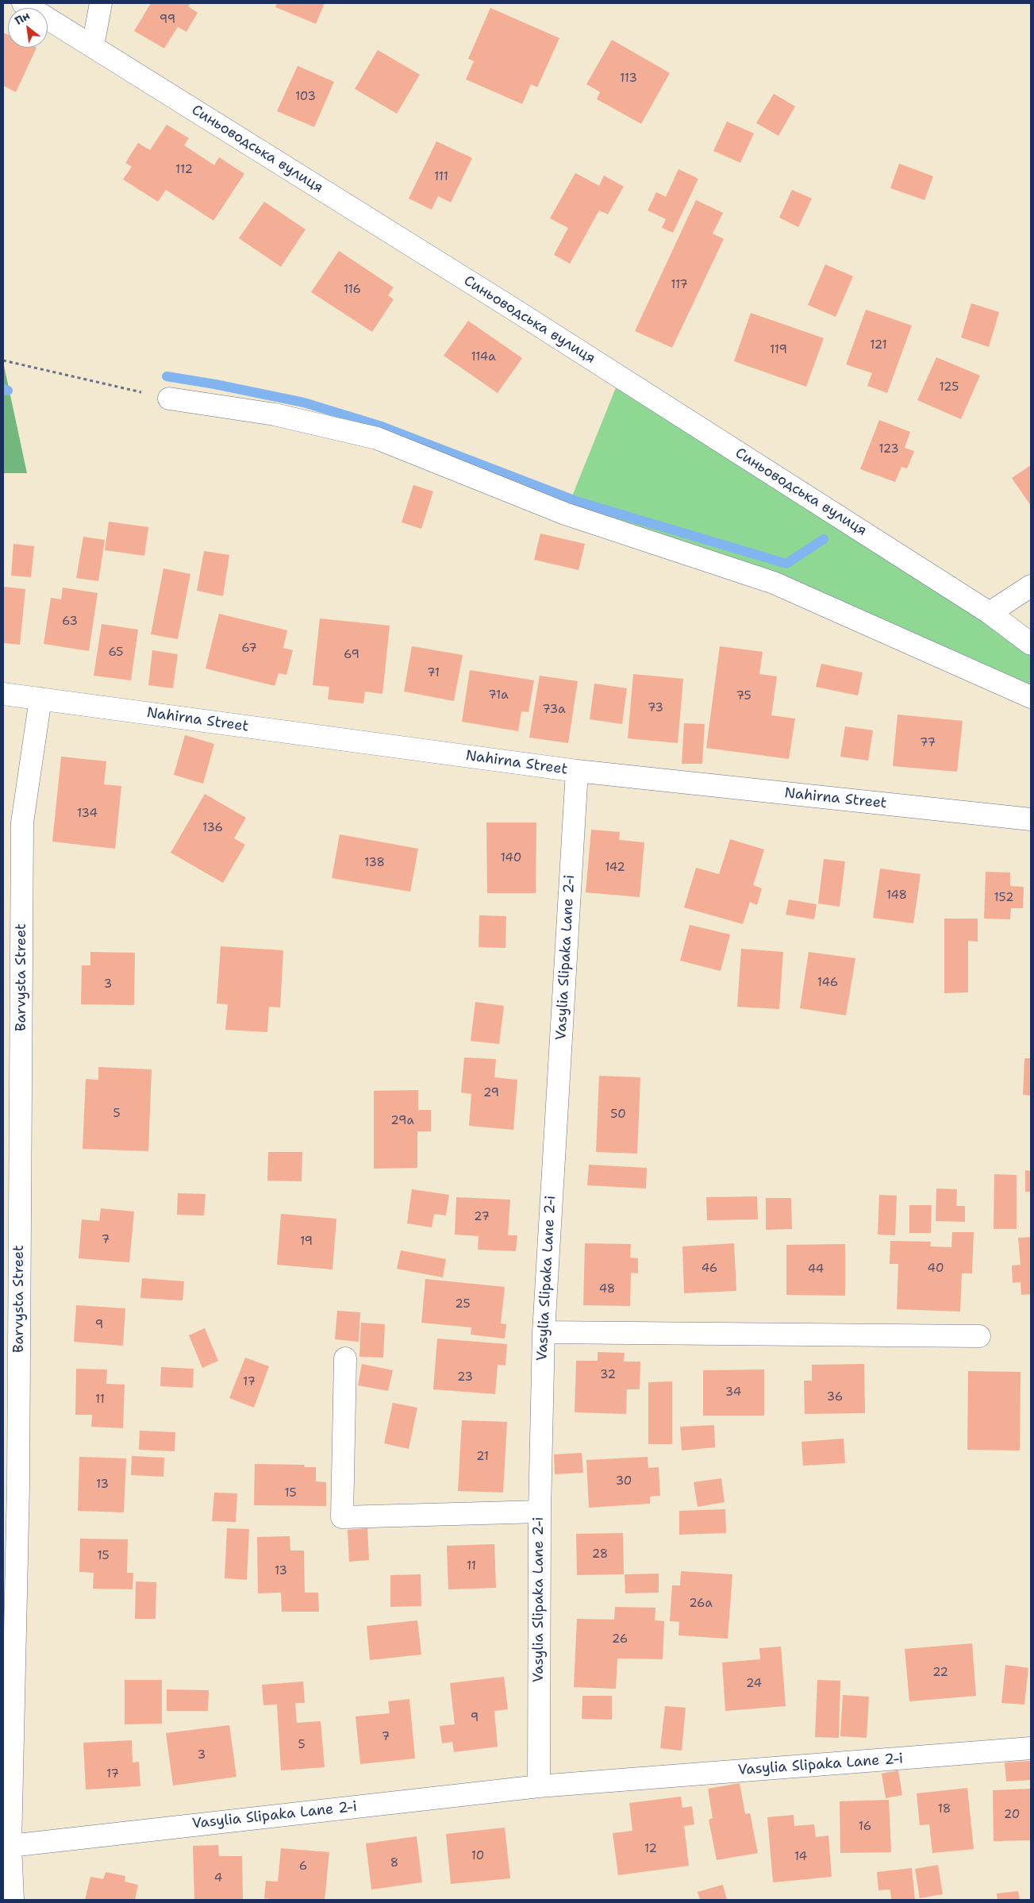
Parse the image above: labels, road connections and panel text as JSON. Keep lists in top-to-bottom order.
{
  "streets": {
    "street": [
      "Синьоводська вулиця",
      "Nahirna Street",
      "Vasylia Slipaka Lane 2-i",
      "Barvysta Street"
    ]
  },
  "crossings": [
    ["Nahirna Street", "Vasylia Slipaka Lane 2-i"],
    ["Nahirna Street", "Barvysta Street"],
    ["Vasylia Slipaka Lane 2-i", "Barvysta Street"]
  ],
  "house_numbers": [
    "99",
    "113",
    "103",
    "112",
    "111",
    "117",
    "116",
    "121",
    "119",
    "114а",
    "125",
    "123",
    "63",
    "67",
    "65",
    "69",
    "71",
    "71а",
    "75",
    "73",
    "73а",
    "77",
    "134",
    "136",
    "140",
    "138",
    "142",
    "148",
    "152",
    "146",
    "3",
    "29",
    "5",
    "50",
    "29а",
    "27",
    "7",
    "19",
    "46",
    "40",
    "44",
    "48",
    "25",
    "9",
    "32",
    "23",
    "17",
    "34",
    "36",
    "11",
    "21",
    "30",
    "13",
    "15",
    "28",
    "15",
    "11",
    "13",
    "26а",
    "26",
    "22",
    "24",
    "9",
    "7",
    "5",
    "3",
    "17",
    "18",
    "20",
    "16",
    "12",
    "10",
    "14",
    "8",
    "6",
    "4"
  ],
  "north": "top left"
}
